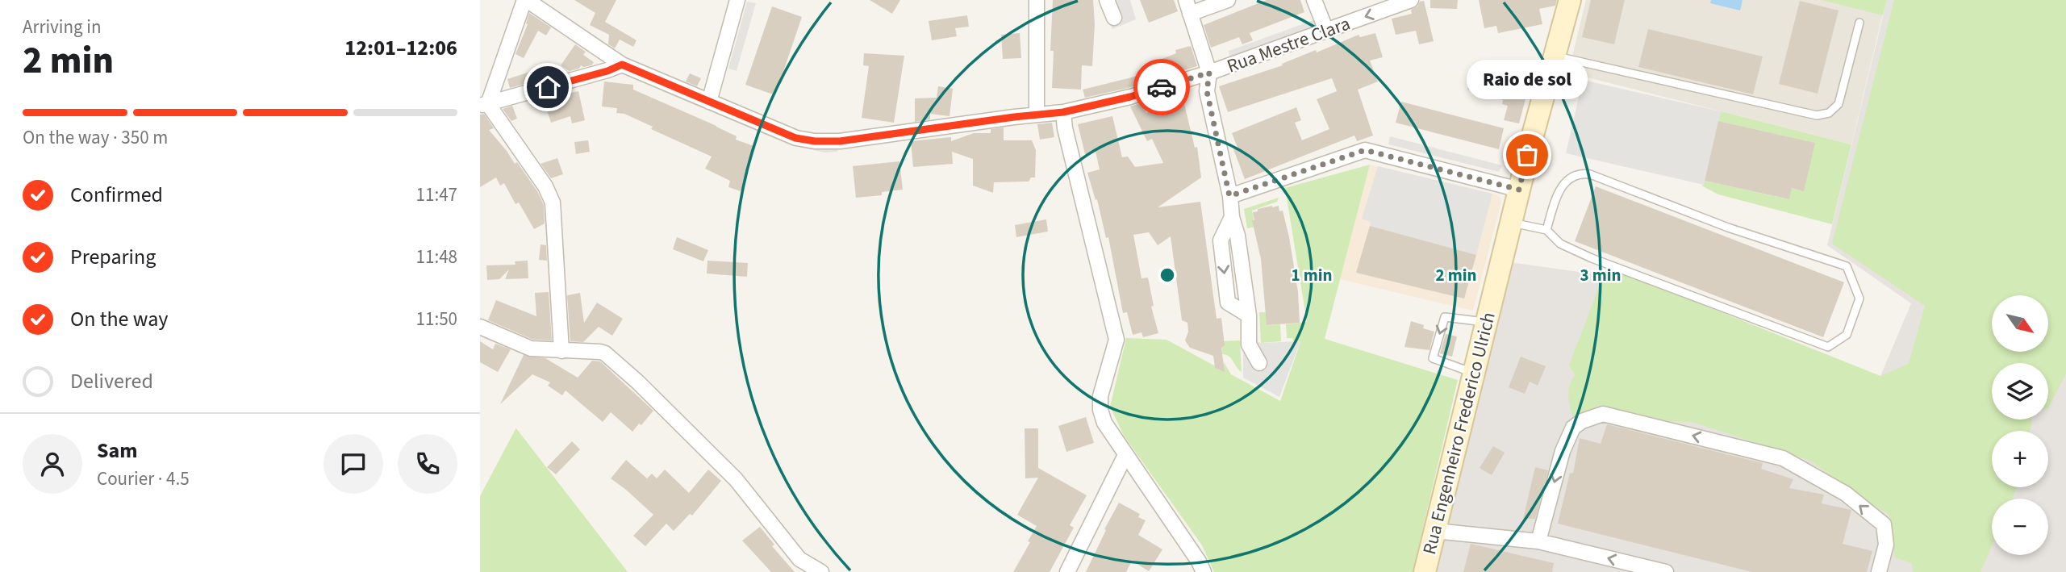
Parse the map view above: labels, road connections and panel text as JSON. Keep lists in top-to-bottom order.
{
  "streets": {
    "main road": ["Rua Engenheiro Frederico Ulrich"],
    "street": ["Rua Mestre Clara"]
  },
  "places": ["Raio de sol"],
  "north": "bottom right",
  "page": {
    "heading": ["2 min", "Arriving in", "12:01–12:06"],
    "panel": ["Sam", "Courier · 4.5"],
    "bubble": "Raio de sol",
    "bar": "On the way · 350 m",
    "list": [
      ["Confirmed", "11:47"],
      ["Preparing", "11:48"],
      ["On the way", "11:50"],
      "Delivered"
    ],
    "map_buttons": ["+", "−"]
  },
  "rings": ["1 min", "2 min", "3 min"]
}
